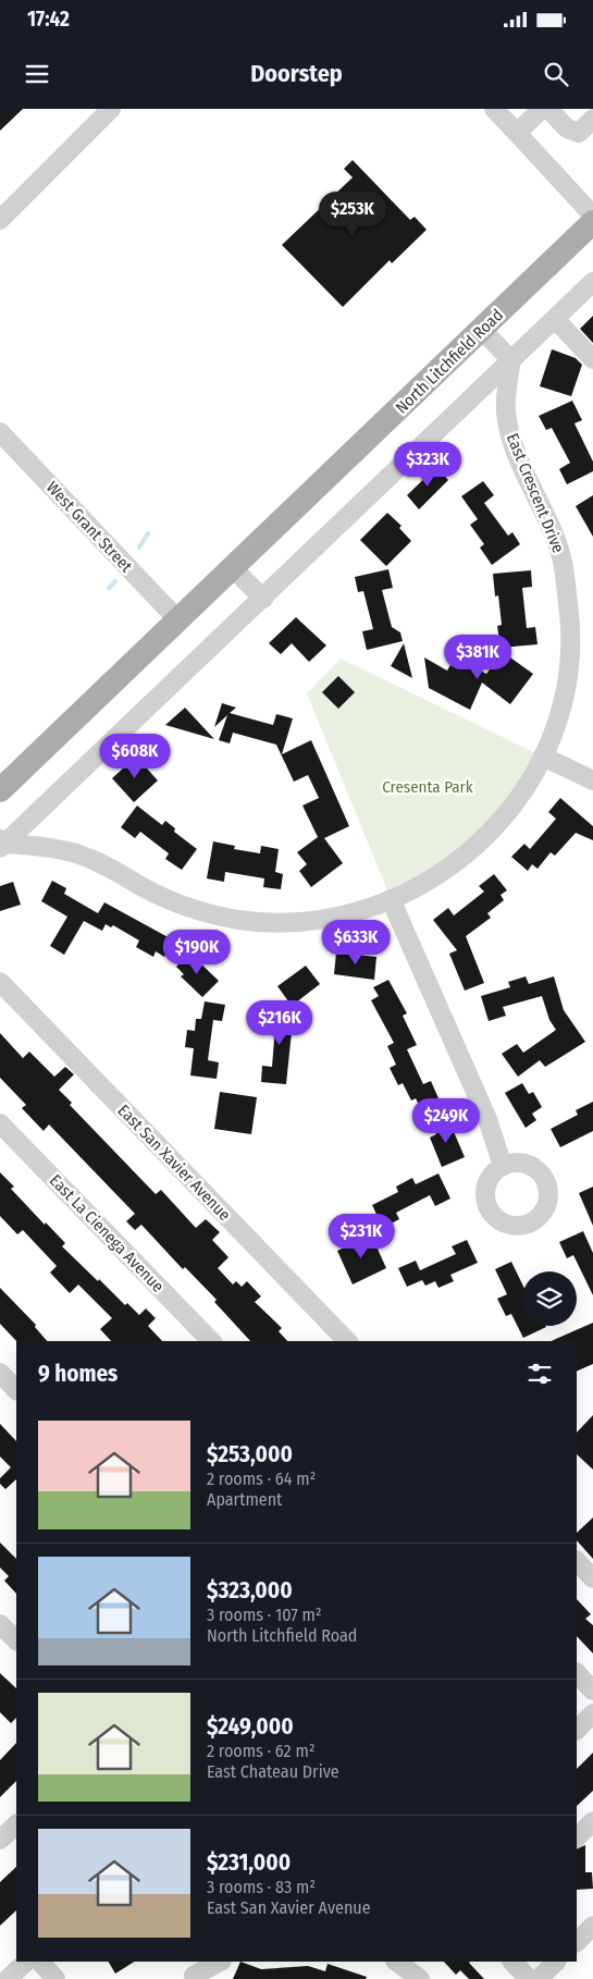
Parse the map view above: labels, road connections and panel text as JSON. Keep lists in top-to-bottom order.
{
  "streets": {
    "main road": ["North Litchfield Road"],
    "street": [
      "East Crescent Drive",
      "West Grant Street",
      "East San Xavier Avenue",
      "East La Cienega Avenue"
    ]
  },
  "crossings": [
    ["North Litchfield Road", "West Grant Street"]
  ],
  "parks": ["Cresenta Park"],
  "page": {
    "status": "17:42",
    "header": "Doorstep",
    "price": [
      "$253K",
      "$323K",
      "$381K",
      "$608K",
      "$633K",
      "$190K",
      "$216K",
      "$249K",
      "$231K"
    ],
    "heading": "9 homes",
    "list": [
      {
        "name": "$253,000",
        "note": "2 rooms · 64 m² · Apartment"
      },
      {
        "name": "$323,000",
        "note": "3 rooms · 107 m² · North Litchfield Road"
      },
      {
        "name": "$249,000",
        "note": "2 rooms · 62 m² · East Chateau Drive"
      },
      {
        "name": "$231,000",
        "note": "3 rooms · 83 m² · East San Xavier Avenue"
      }
    ]
  }
}
